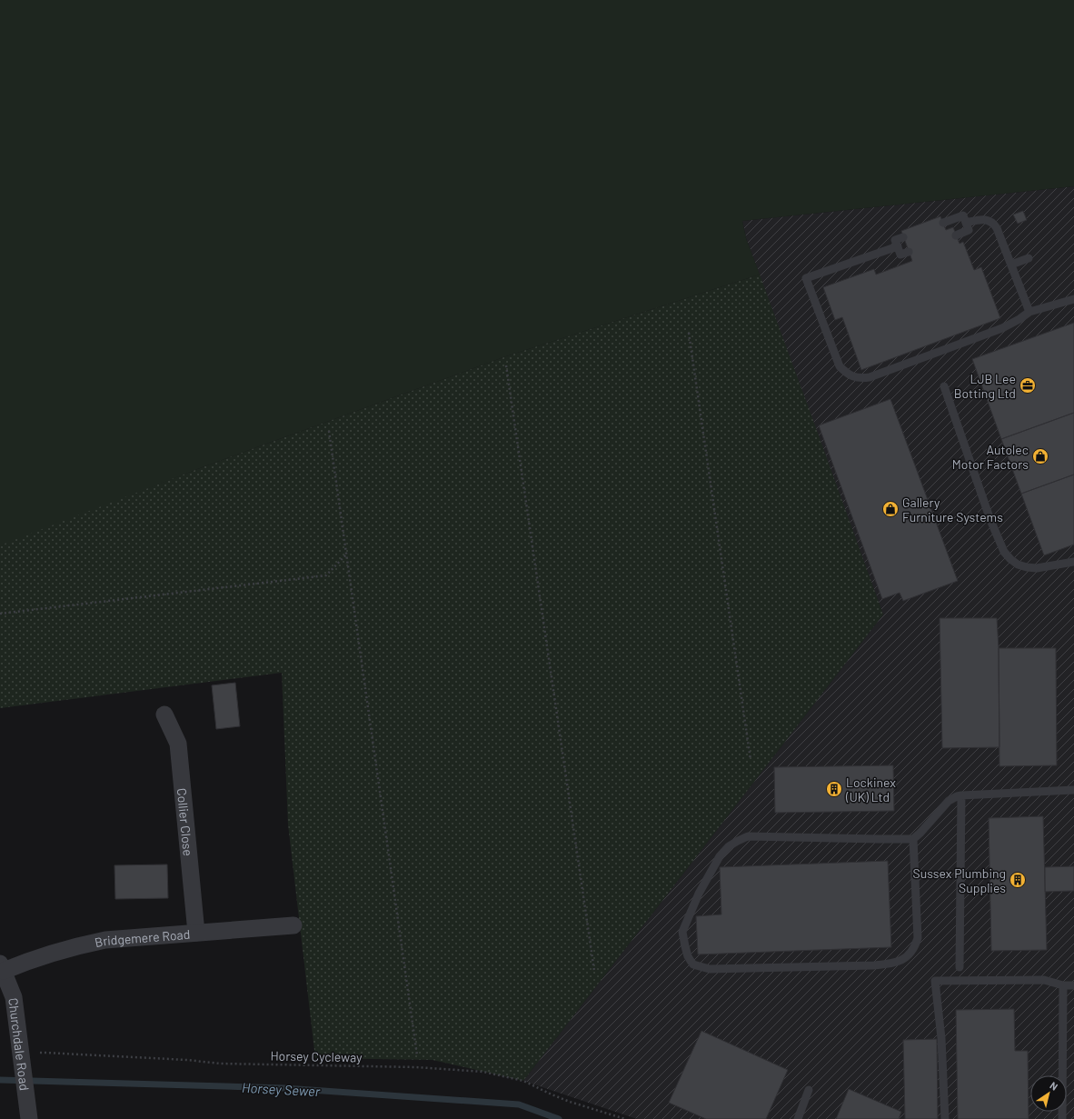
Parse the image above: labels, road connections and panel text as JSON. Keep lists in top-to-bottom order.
{
  "streets": {
    "street": ["Collier Close", "Bridgemere Road", "Churchdale Road"],
    "path": ["Horsey Cycleway"]
  },
  "crossings": [
    ["Collier Close", "Bridgemere Road"],
    ["Bridgemere Road", "Churchdale Road"],
    ["Churchdale Road", "Horsey Cycleway"]
  ],
  "water": ["Horsey Sewer"],
  "places": {
    "office": ["LJB Lee Botting Ltd"],
    "shop": ["Autolec Motor Factors", "Gallery Furniture Systems"],
    "building": ["Lockinex (UK) Ltd", "Sussex Plumbing Supplies"]
  },
  "north": "top right"
}
